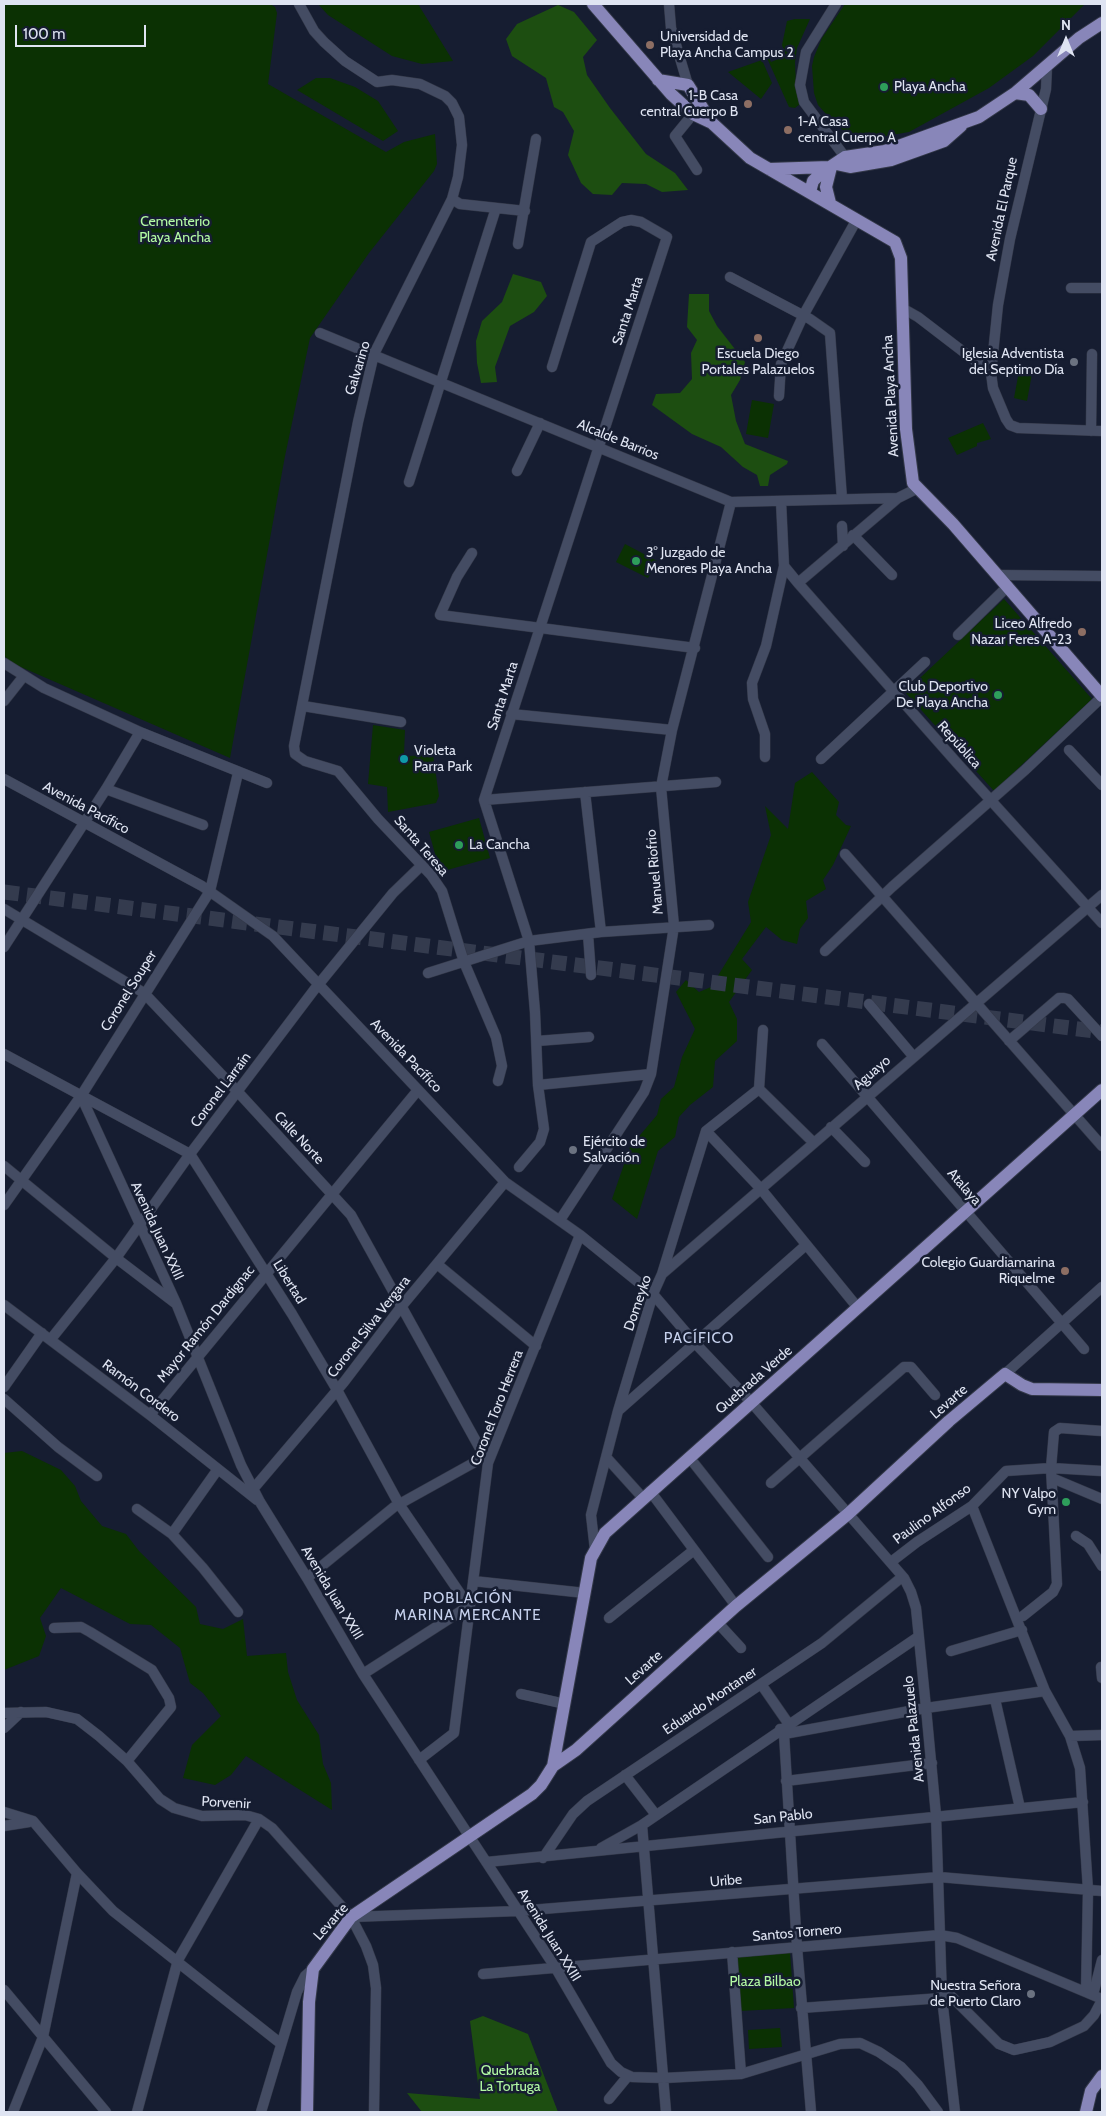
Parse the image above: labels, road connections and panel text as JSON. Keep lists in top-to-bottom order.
{
  "streets": {
    "main road": ["Avenida Playa Ancha", "Quebrada Verde", "Levarte"],
    "street": [
      "Avenida El Parque",
      "Santa Marta",
      "Galvarino",
      "Alcalde Barrios",
      "República",
      "Avenida Pacífico",
      "Santa Teresa",
      "Manuel Riofrio",
      "Coronel Souper",
      "Aguayo",
      "Coronel Larraín",
      "Calle Norte",
      "Atalaya",
      "Avenida Juan XXIII",
      "Libertad",
      "Domeyko",
      "Mayor Ramón Dardignac",
      "Coronel Silva Vergara",
      "Ramón Cordero",
      "Coronel Toro Herrera",
      "Paulino Alfonso",
      "Eduardo Montaner",
      "Avenida Palazuelo",
      "Porvenir",
      "San Pablo",
      "Uribe",
      "Santos Tornero"
    ]
  },
  "crossings": [
    ["Santa Marta", "Alcalde Barrios"],
    ["Galvarino", "Alcalde Barrios"],
    ["Galvarino", "Santa Teresa"],
    ["Avenida Playa Ancha", "Alcalde Barrios"],
    ["Alcalde Barrios", "Manuel Riofrio"],
    ["República", "Aguayo"],
    ["Avenida Pacífico", "Manuel Riofrio"],
    ["Avenida Pacífico", "Coronel Souper"],
    ["Avenida Pacífico", "Coronel Larraín"],
    ["Avenida Pacífico", "Domeyko"],
    ["Avenida Pacífico", "Mayor Ramón Dardignac"],
    ["Avenida Pacífico", "Coronel Silva Vergara"],
    ["Avenida Pacífico", "Quebrada Verde"],
    ["Avenida Pacífico", "Coronel Toro Herrera"],
    ["Avenida Pacífico", "Avenida Palazuelo"],
    ["Santa Teresa", "Coronel Larraín"],
    ["Coronel Souper", "Calle Norte"],
    ["Coronel Souper", "Avenida Juan XXIII"],
    ["Coronel Souper", "Libertad"],
    ["Aguayo", "Atalaya"],
    ["Aguayo", "Domeyko"],
    ["Coronel Larraín", "Calle Norte"],
    ["Coronel Larraín", "Avenida Juan XXIII"],
    ["Coronel Larraín", "Libertad"],
    ["Coronel Larraín", "Ramón Cordero"],
    ["Calle Norte", "Mayor Ramón Dardignac"],
    ["Calle Norte", "Coronel Silva Vergara"],
    ["Calle Norte", "Coronel Toro Herrera"],
    ["Atalaya", "Quebrada Verde"],
    ["Atalaya", "Levarte"],
    ["Avenida Juan XXIII", "Libertad"],
    ["Avenida Juan XXIII", "Mayor Ramón Dardignac"],
    ["Avenida Juan XXIII", "Coronel Silva Vergara"],
    ["Avenida Juan XXIII", "Ramón Cordero"],
    ["Avenida Juan XXIII", "Levarte"],
    ["Avenida Juan XXIII", "Coronel Toro Herrera"],
    ["Avenida Juan XXIII", "San Pablo"],
    ["Avenida Juan XXIII", "Uribe"],
    ["Avenida Juan XXIII", "Santos Tornero"],
    ["Libertad", "Mayor Ramón Dardignac"],
    ["Libertad", "Coronel Silva Vergara"],
    ["Libertad", "Coronel Toro Herrera"],
    ["Domeyko", "Quebrada Verde"],
    ["Mayor Ramón Dardignac", "Ramón Cordero"],
    ["Quebrada Verde", "Levarte"],
    ["Quebrada Verde", "Avenida Palazuelo"],
    ["Levarte", "Avenida Palazuelo"],
    ["Levarte", "Porvenir"],
    ["Levarte", "Uribe"],
    ["Paulino Alfonso", "Avenida Palazuelo"],
    ["Eduardo Montaner", "Avenida Palazuelo"],
    ["Eduardo Montaner", "San Pablo"],
    ["Avenida Palazuelo", "San Pablo"],
    ["Avenida Palazuelo", "Uribe"],
    ["Avenida Palazuelo", "Santos Tornero"],
    ["Porvenir", "Uribe"]
  ],
  "districts": ["PACÍFICO", "POBLACIÓN MARINA MERCANTE"],
  "parks": ["Cementerio Playa Ancha", "Plaza Bilbao", "Quebrada La Tortuga"],
  "places": [
    "Universidad de Playa Ancha Campus 2",
    "Playa Ancha",
    "1-B Casa central Cuerpo B",
    "1-A Casa central Cuerpo A",
    "Escuela Diego Portales Palazuelos",
    "Iglesia Adventista del Septimo Día",
    "3° Juzgado de Menores Playa Ancha",
    "Liceo Alfredo Nazar Feres A-23",
    "Club Deportivo De Playa Ancha",
    "Violeta Parra Park",
    "La Cancha",
    "Ejército de Salvación",
    "Colegio Guardiamarina Riquelme",
    "NY Valpo Gym",
    "Nuestra Señora de Puerto Claro"
  ],
  "scale_bar": "100 m",
  "north": "top"
}
